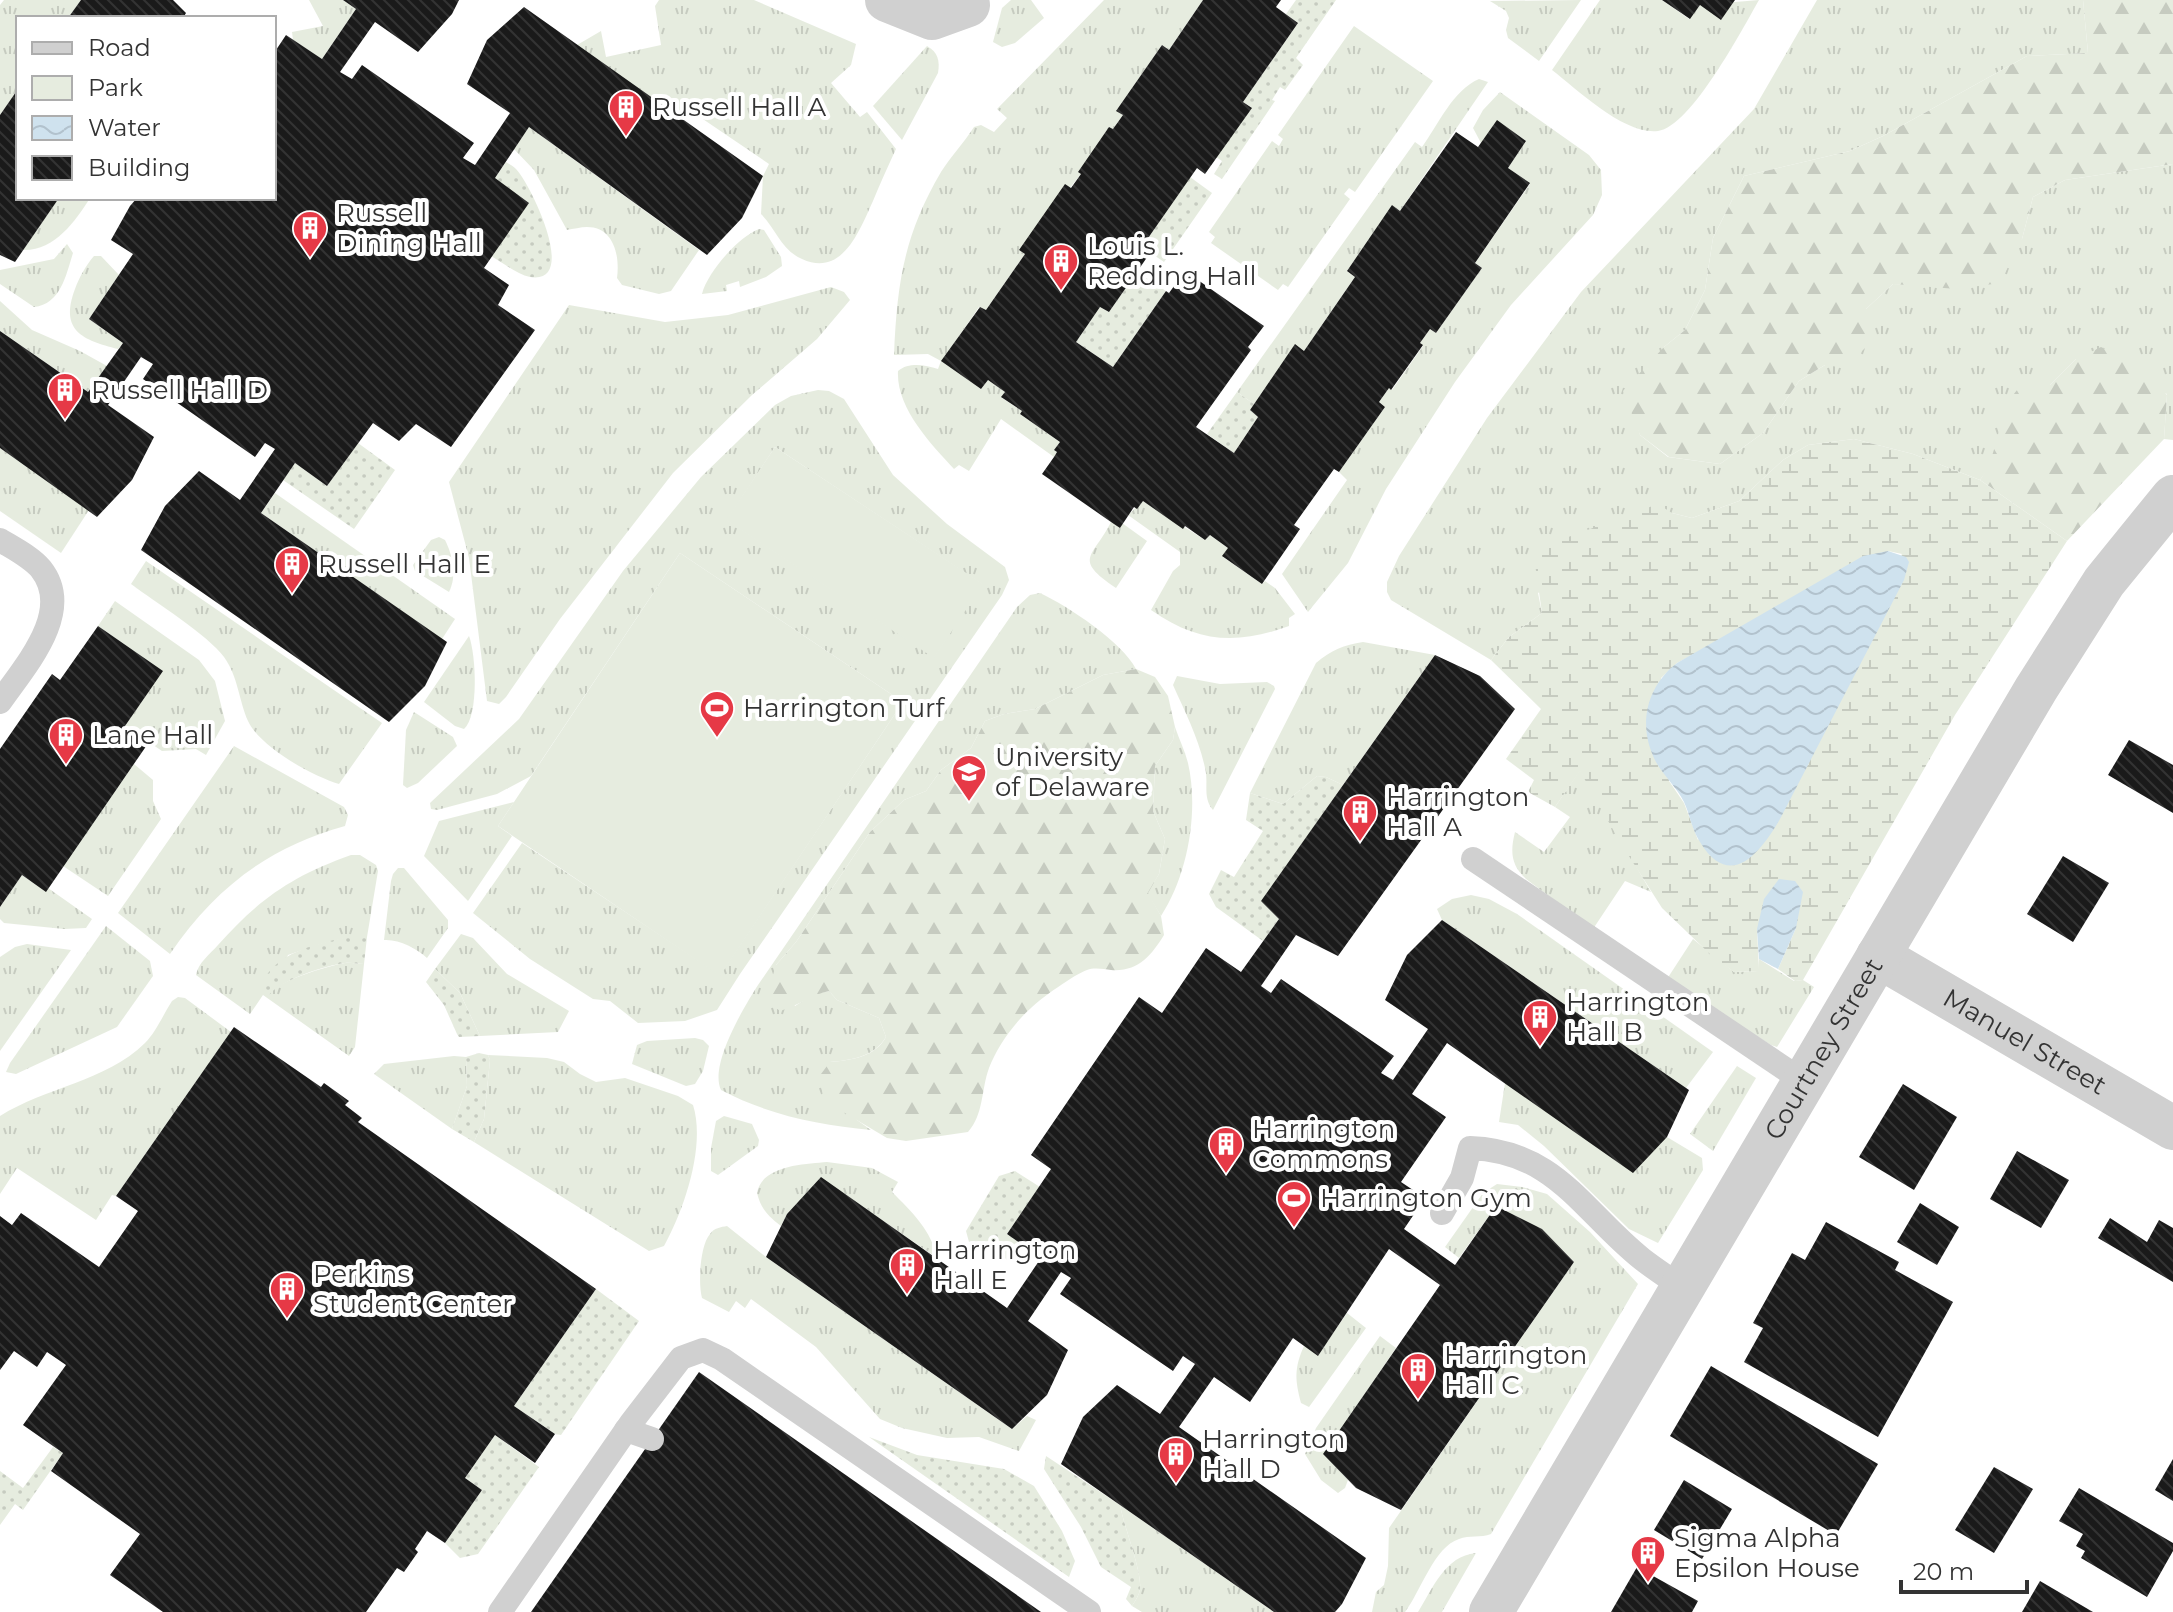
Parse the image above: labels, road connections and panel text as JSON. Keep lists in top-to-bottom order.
{
  "streets": {
    "street": ["Manuel Street", "Courtney Street"]
  },
  "crossings": [
    ["Manuel Street", "Courtney Street"]
  ],
  "places": {
    "building": [
      "Russell Hall A",
      "Russell Dining Hall",
      "Louis L. Redding Hall",
      "Russell Hall D",
      "Russell Hall E",
      "Lane Hall",
      "Harrington Hall A",
      "Harrington Hall B",
      "Harrington Commons",
      "Harrington Hall E",
      "Perkins Student Center",
      "Harrington Hall C",
      "Harrington Hall D",
      "Sigma Alpha Epsilon House"
    ],
    "sports": ["Harrington Turf", "Harrington Gym"],
    "school or university": ["University of Delaware"]
  },
  "legend": [
    "Road",
    "Park",
    "Water",
    "Building"
  ],
  "scale_bar": "20 m"
}
